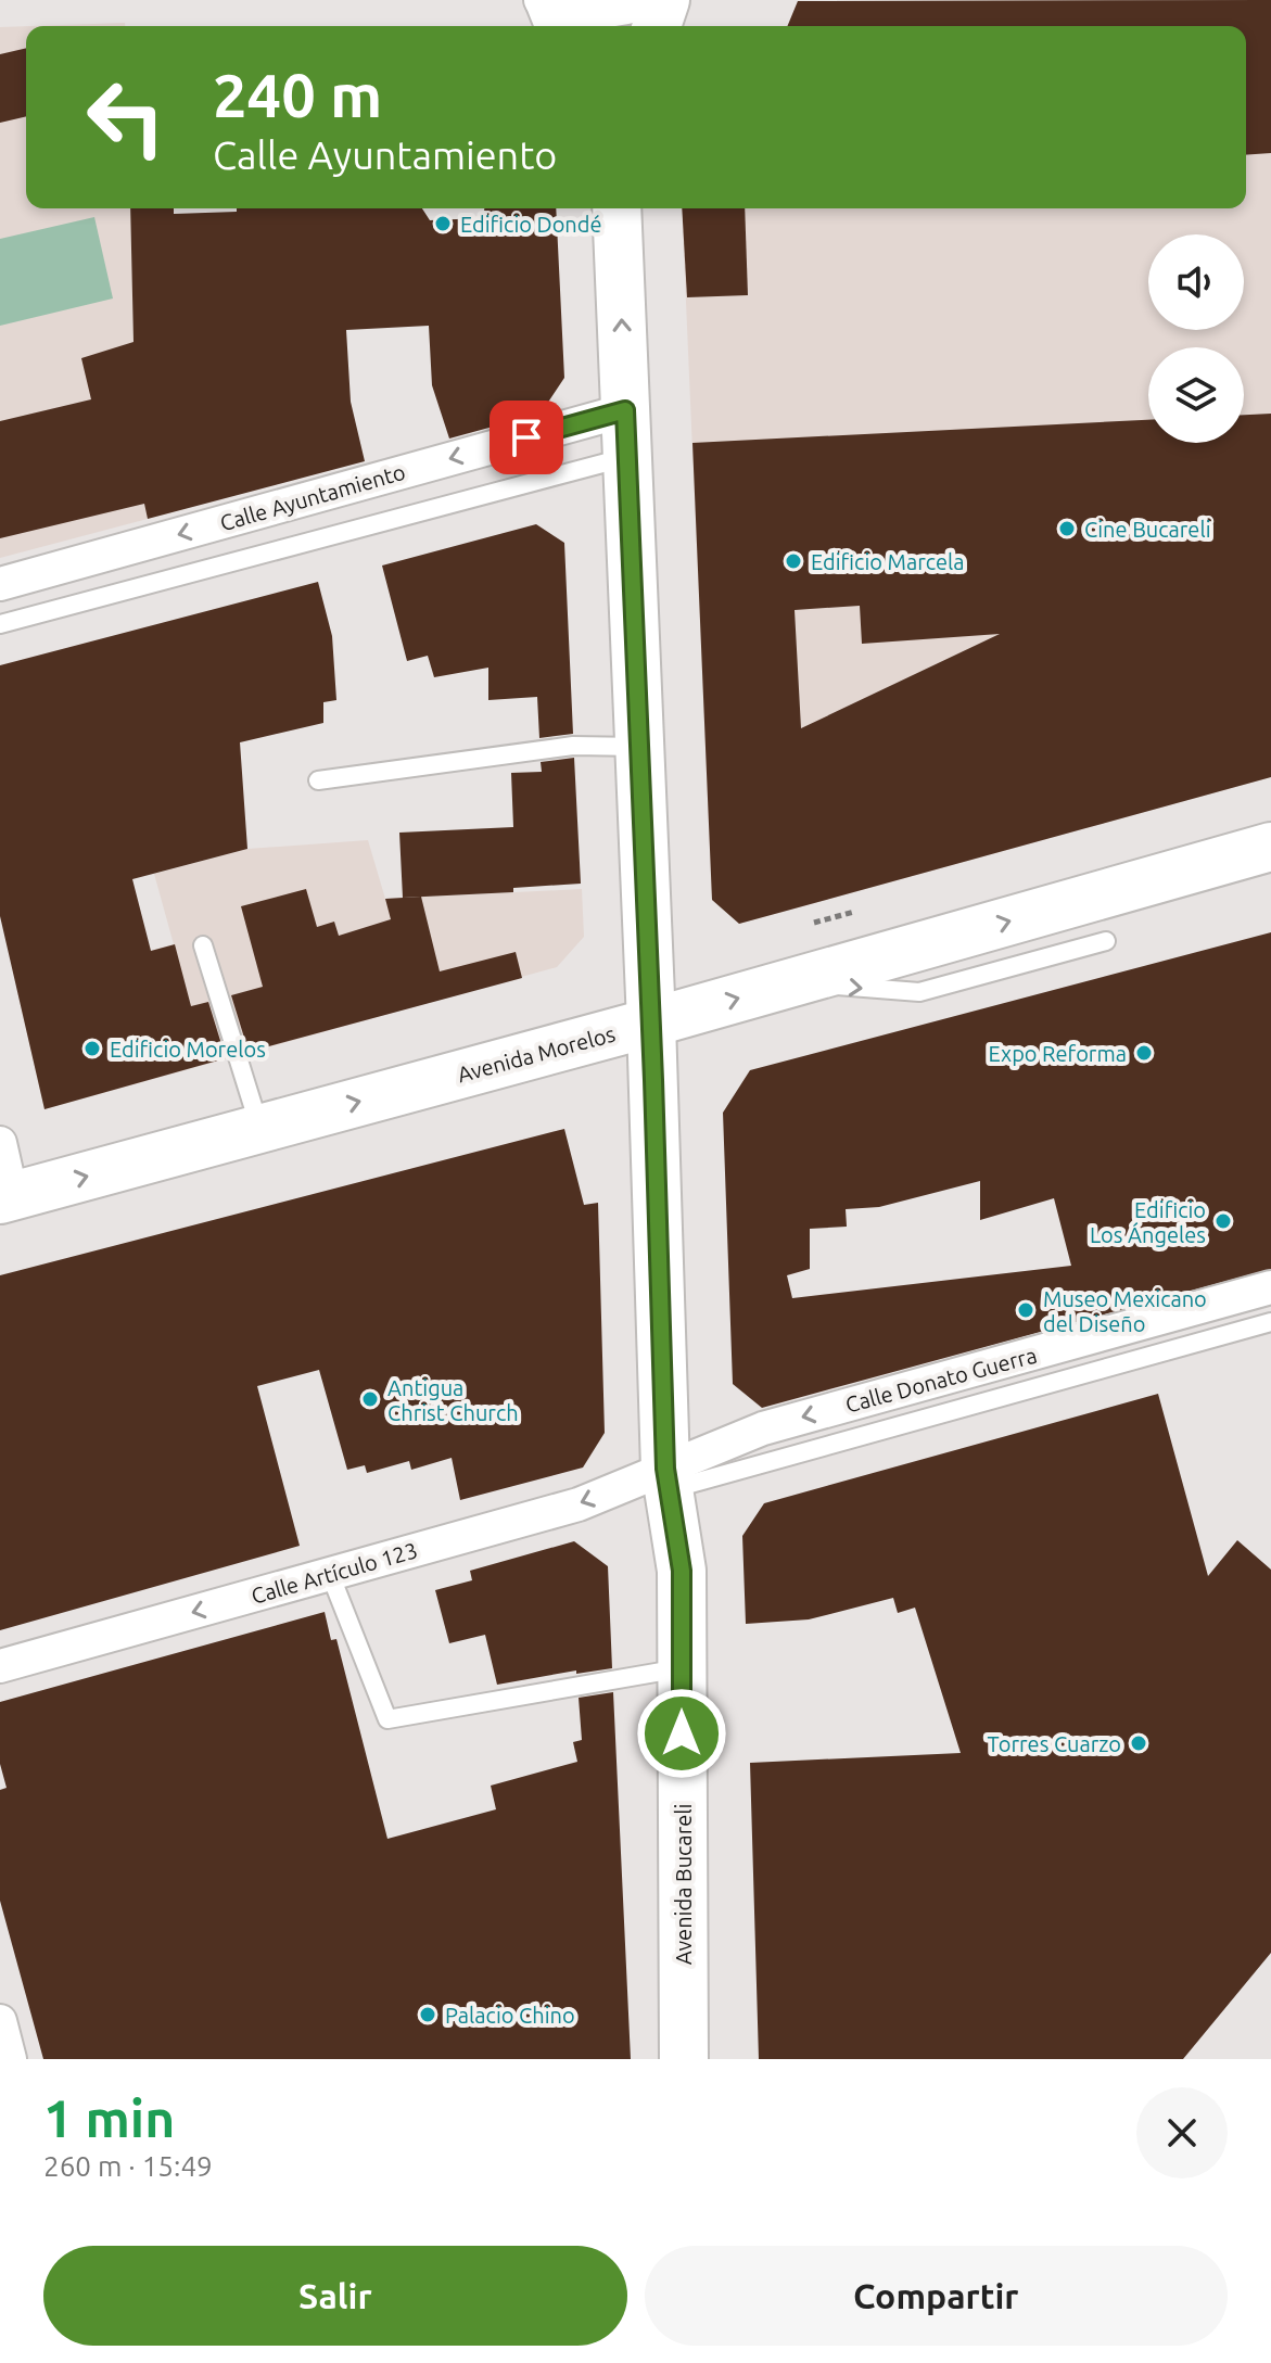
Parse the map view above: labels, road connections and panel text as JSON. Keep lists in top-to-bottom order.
{
  "streets": {
    "main road": ["Avenida Morelos", "Avenida Bucareli"],
    "street": ["Calle Ayuntamiento", "Calle Donato Guerra", "Calle Artículo 123"]
  },
  "crossings": [
    ["Calle Ayuntamiento", "Avenida Bucareli"],
    ["Avenida Morelos", "Avenida Bucareli"],
    ["Calle Donato Guerra", "Calle Artículo 123"],
    ["Calle Donato Guerra", "Avenida Bucareli"],
    ["Calle Artículo 123", "Avenida Bucareli"]
  ],
  "one_way": [
    "Calle Ayuntamiento",
    "Avenida Morelos",
    "Calle Donato Guerra",
    "Calle Artículo 123"
  ],
  "places": [
    "Edificio Dondé",
    "Cine Bucareli",
    "Edificio Marcela",
    "Edificio Morelos",
    "Expo Reforma",
    "Edificio Los Ángeles",
    "Museo Mexicano del Diseño",
    "Antigua Christ Church",
    "Torres Cuarzo",
    "Palacio Chino"
  ],
  "page": {
    "turn": ["240 m", "Calle Ayuntamiento"],
    "heading": ["1 min", "260 m · 15:49"],
    "buttons": ["Salir", "Compartir"]
  }
}
